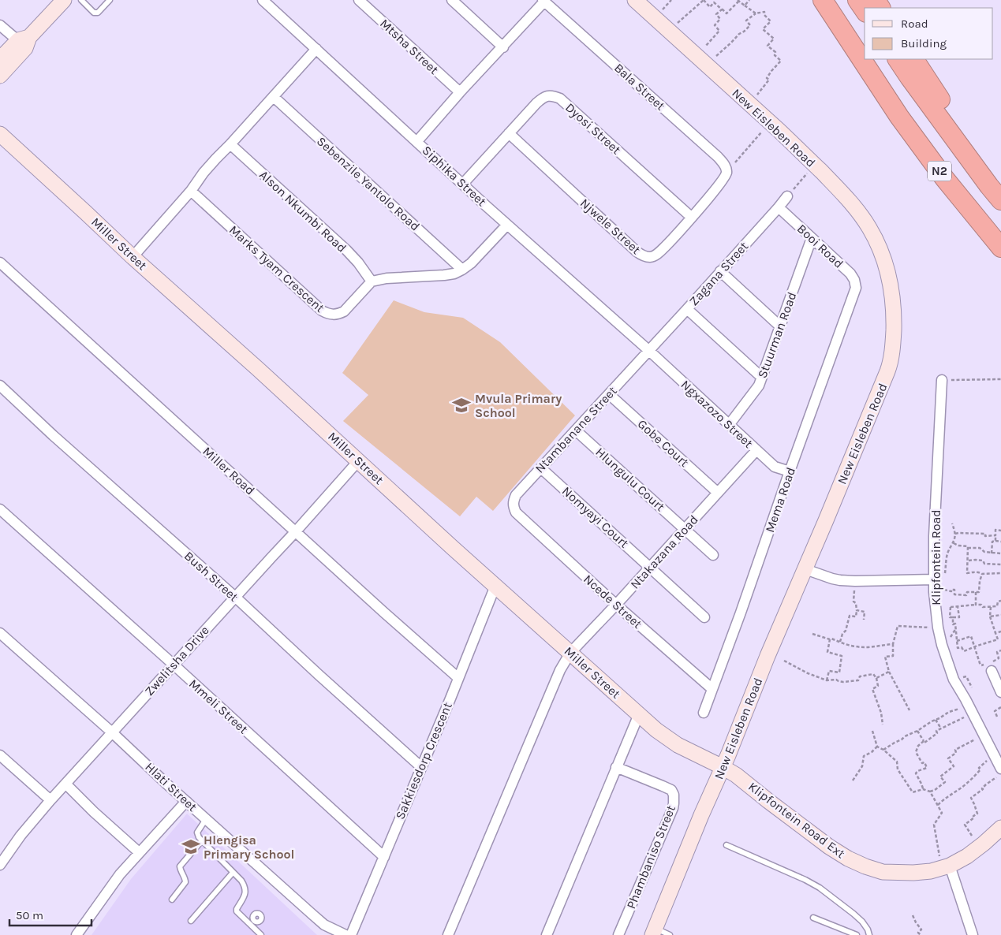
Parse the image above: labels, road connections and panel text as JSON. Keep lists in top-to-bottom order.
{
  "streets": {
    "highway": ["N2"],
    "street": [
      "Mtsha Street",
      "Bala Street",
      "New Eisleben Road",
      "Dyosi Street",
      "Siphika Street",
      "Sebenzile Yantolo Road",
      "Alson Nkumbi Road",
      "Njwele Street",
      "Miller Street",
      "Booi Road",
      "Marks Tyam Crescent",
      "Zagana Street",
      "Stuurman Road",
      "Ngxazozo Street",
      "Ntambanane Street",
      "Gobe Court",
      "Miller Road",
      "Hlungulu Court",
      "Mema Road",
      "Nomyayi Court",
      "Ntakazana Road",
      "Klipfontein Road",
      "Bush Street",
      "Ncede Street",
      "Zwelitsha Drive",
      "Mmeli Street",
      "Sakkiesdorp Crescent",
      "Hlati Street",
      "Klipfontein Road Ext",
      "Phambaniso Street"
    ]
  },
  "crossings": [
    ["Mtsha Street", "Bala Street"],
    ["Bala Street", "Siphika Street"],
    ["Bala Street", "Njwele Street"],
    ["New Eisleben Road", "Miller Street"],
    ["New Eisleben Road", "Klipfontein Road Ext"],
    ["Dyosi Street", "Siphika Street"],
    ["Dyosi Street", "Njwele Street"],
    ["Siphika Street", "Zagana Street"],
    ["Siphika Street", "Ngxazozo Street"],
    ["Siphika Street", "Ntambanane Street"],
    ["Alson Nkumbi Road", "Marks Tyam Crescent"],
    ["Miller Street", "Ntakazana Road"],
    ["Miller Street", "Zwelitsha Drive"],
    ["Miller Street", "Sakkiesdorp Crescent"],
    ["Miller Street", "Klipfontein Road Ext"],
    ["Booi Road", "Zagana Street"],
    ["Booi Road", "Stuurman Road"],
    ["Booi Road", "Mema Road"],
    ["Zagana Street", "Ngxazozo Street"],
    ["Zagana Street", "Ntambanane Street"],
    ["Stuurman Road", "Ngxazozo Street"],
    ["Ngxazozo Street", "Ntambanane Street"],
    ["Ngxazozo Street", "Mema Road"],
    ["Ngxazozo Street", "Ntakazana Road"],
    ["Ntambanane Street", "Gobe Court"],
    ["Ntambanane Street", "Hlungulu Court"],
    ["Ntambanane Street", "Nomyayi Court"],
    ["Ntambanane Street", "Ncede Street"],
    ["Gobe Court", "Ntakazana Road"],
    ["Miller Road", "Zwelitsha Drive"],
    ["Miller Road", "Sakkiesdorp Crescent"],
    ["Hlungulu Court", "Ntakazana Road"],
    ["Mema Road", "Ncede Street"],
    ["Nomyayi Court", "Ntakazana Road"],
    ["Ntakazana Road", "Ncede Street"],
    ["Bush Street", "Zwelitsha Drive"],
    ["Bush Street", "Sakkiesdorp Crescent"],
    ["Zwelitsha Drive", "Mmeli Street"],
    ["Zwelitsha Drive", "Hlati Street"],
    ["Mmeli Street", "Sakkiesdorp Crescent"]
  ],
  "places": {
    "school or university": ["Mvula Primary School", "Hlengisa Primary School"]
  },
  "legend": ["Road", "Building"],
  "scale_bar": "50 m"
}
